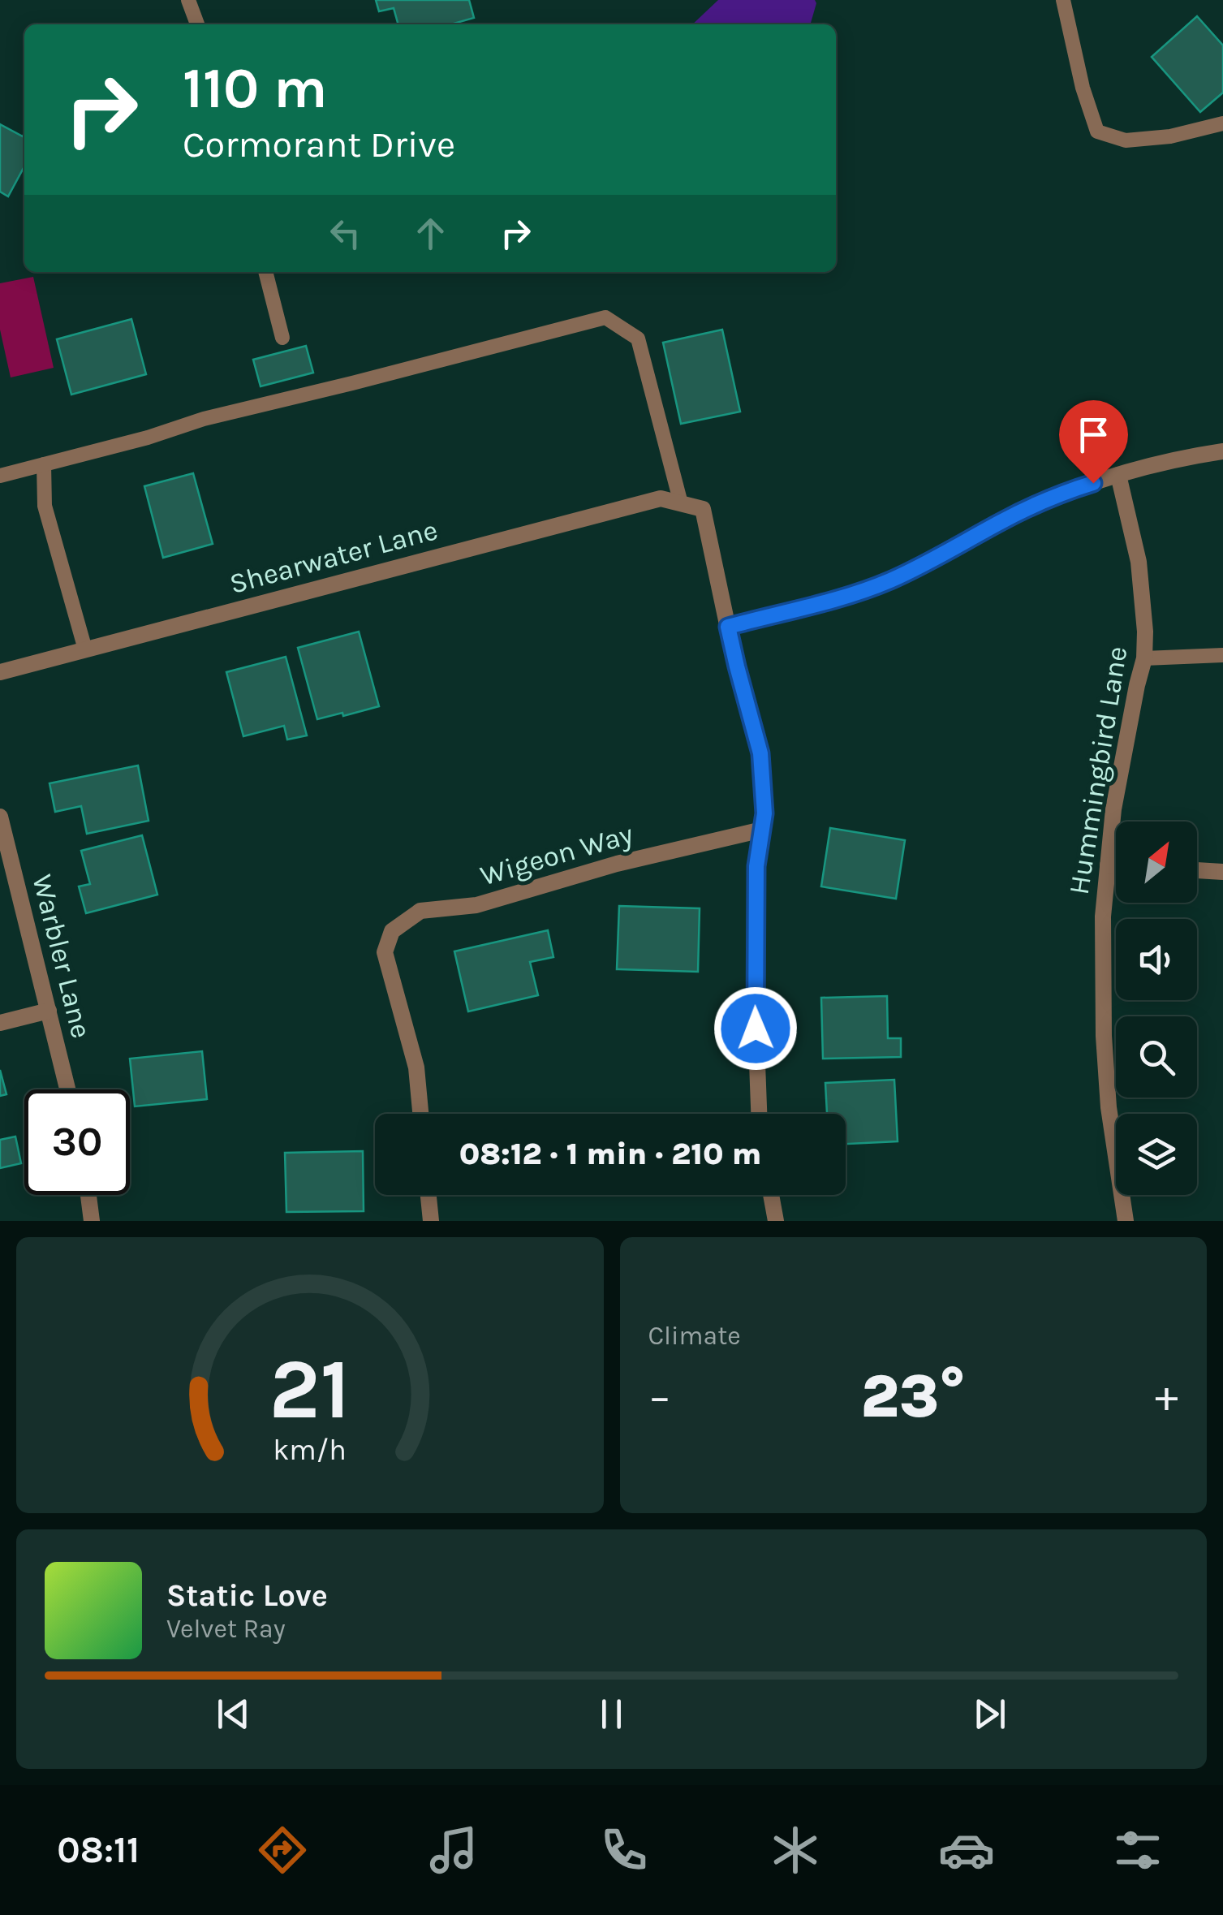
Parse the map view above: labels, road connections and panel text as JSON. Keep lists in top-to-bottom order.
{
  "streets": {
    "street": [
      "Shearwater Lane",
      "Hummingbird Lane",
      "Wigeon Way",
      "Warbler Lane"
    ]
  },
  "north": "top right",
  "page": {
    "turn": ["110 m", "Cormorant Drive"],
    "limit": "30",
    "trip": "08:12 · 1 min · 210 m",
    "tile": "Climate",
    "heat": ["−", "23°", "+"],
    "song": ["Static Love", "Velvet Ray"],
    "tabs": "08:11",
    "gauge": ["21", "km/h"]
  }
}
